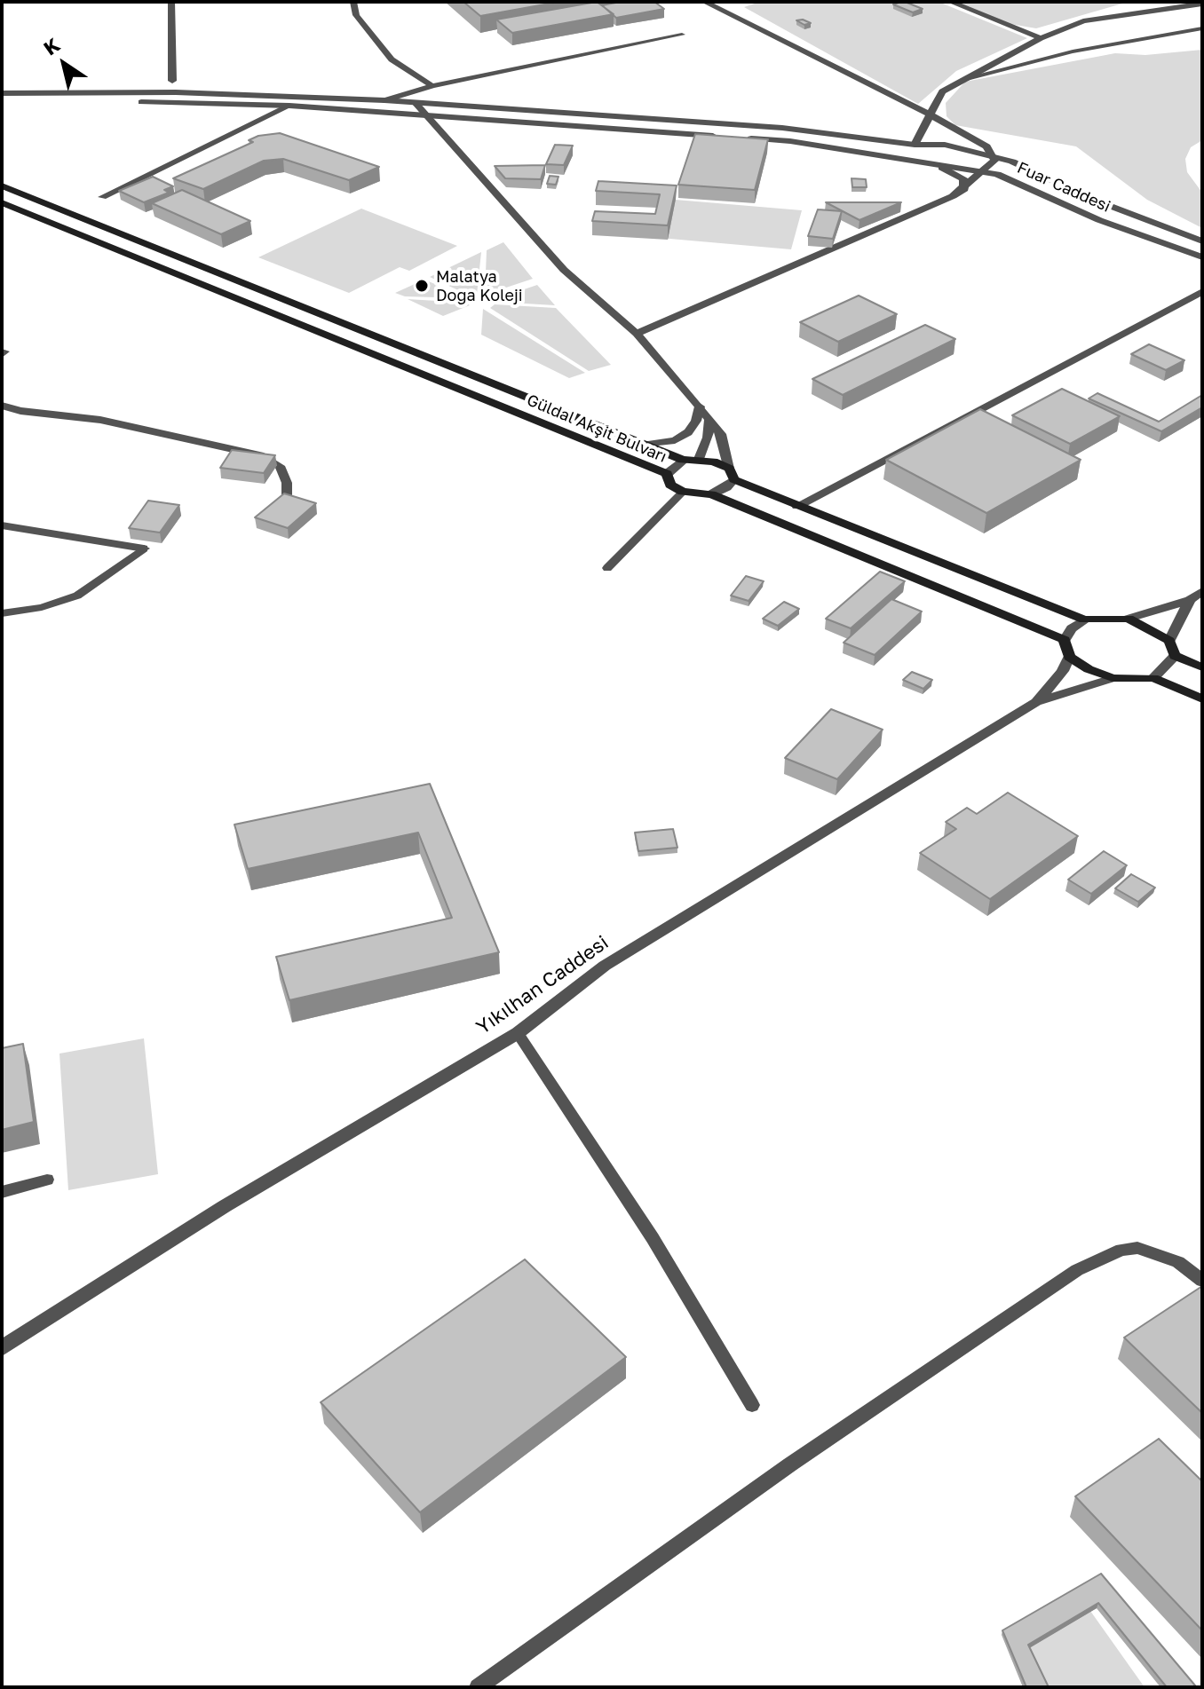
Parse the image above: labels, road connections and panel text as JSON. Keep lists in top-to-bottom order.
{
  "streets": {
    "main road": ["Güldal Akşit Bulvarı"],
    "street": ["Fuar Caddesi", "Yıkılhan Caddesi"]
  },
  "places": ["Malatya Doğa Koleji"],
  "north": "top left"
}
